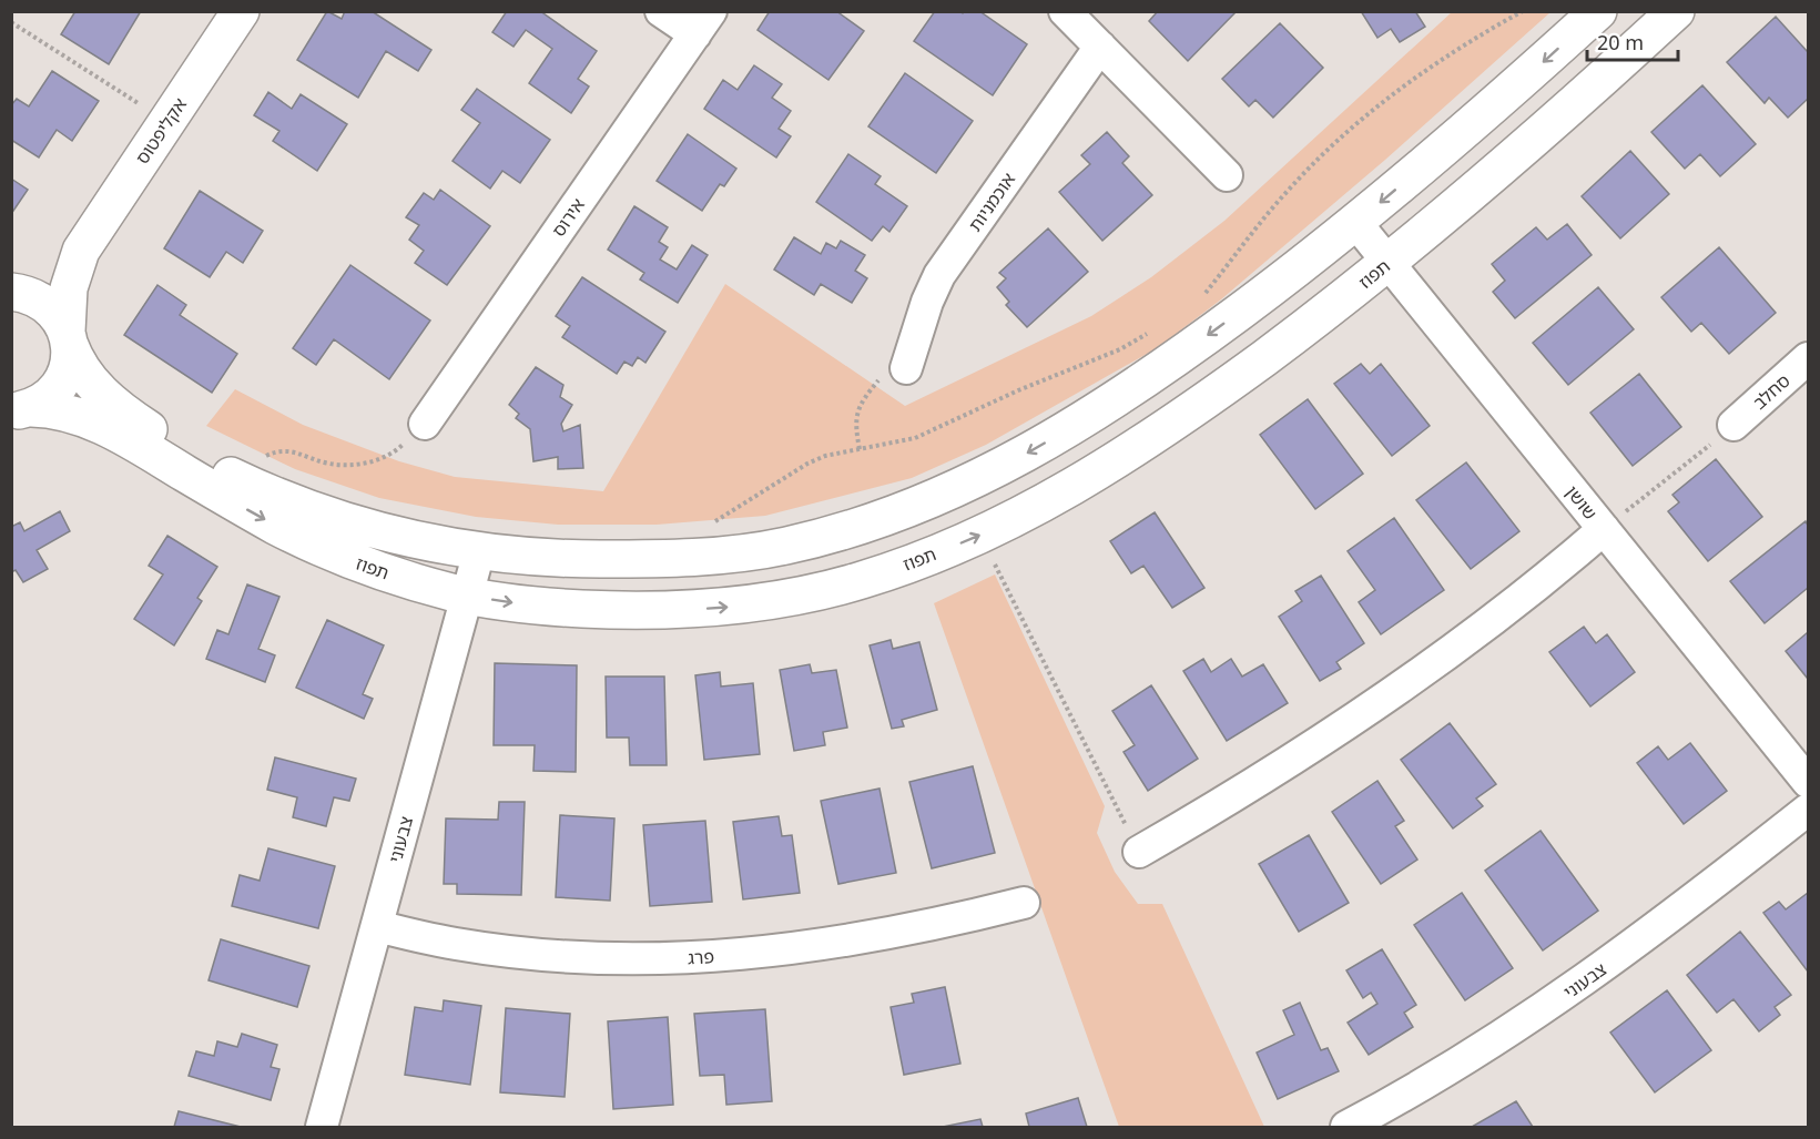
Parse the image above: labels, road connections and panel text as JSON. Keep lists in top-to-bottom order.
{
  "streets": {
    "street": [
      "אקליפטוס",
      "אוכמניות",
      "אירוס",
      "תפוז",
      "סחלב",
      "שושן",
      "צבעוני",
      "פרג"
    ]
  },
  "crossings": [
    ["אקליפטוס", "תפוז"],
    ["תפוז", "שושן"],
    ["תפוז", "צבעוני"],
    ["צבעוני", "פרג"]
  ],
  "scale_bar": "20 m"
}
